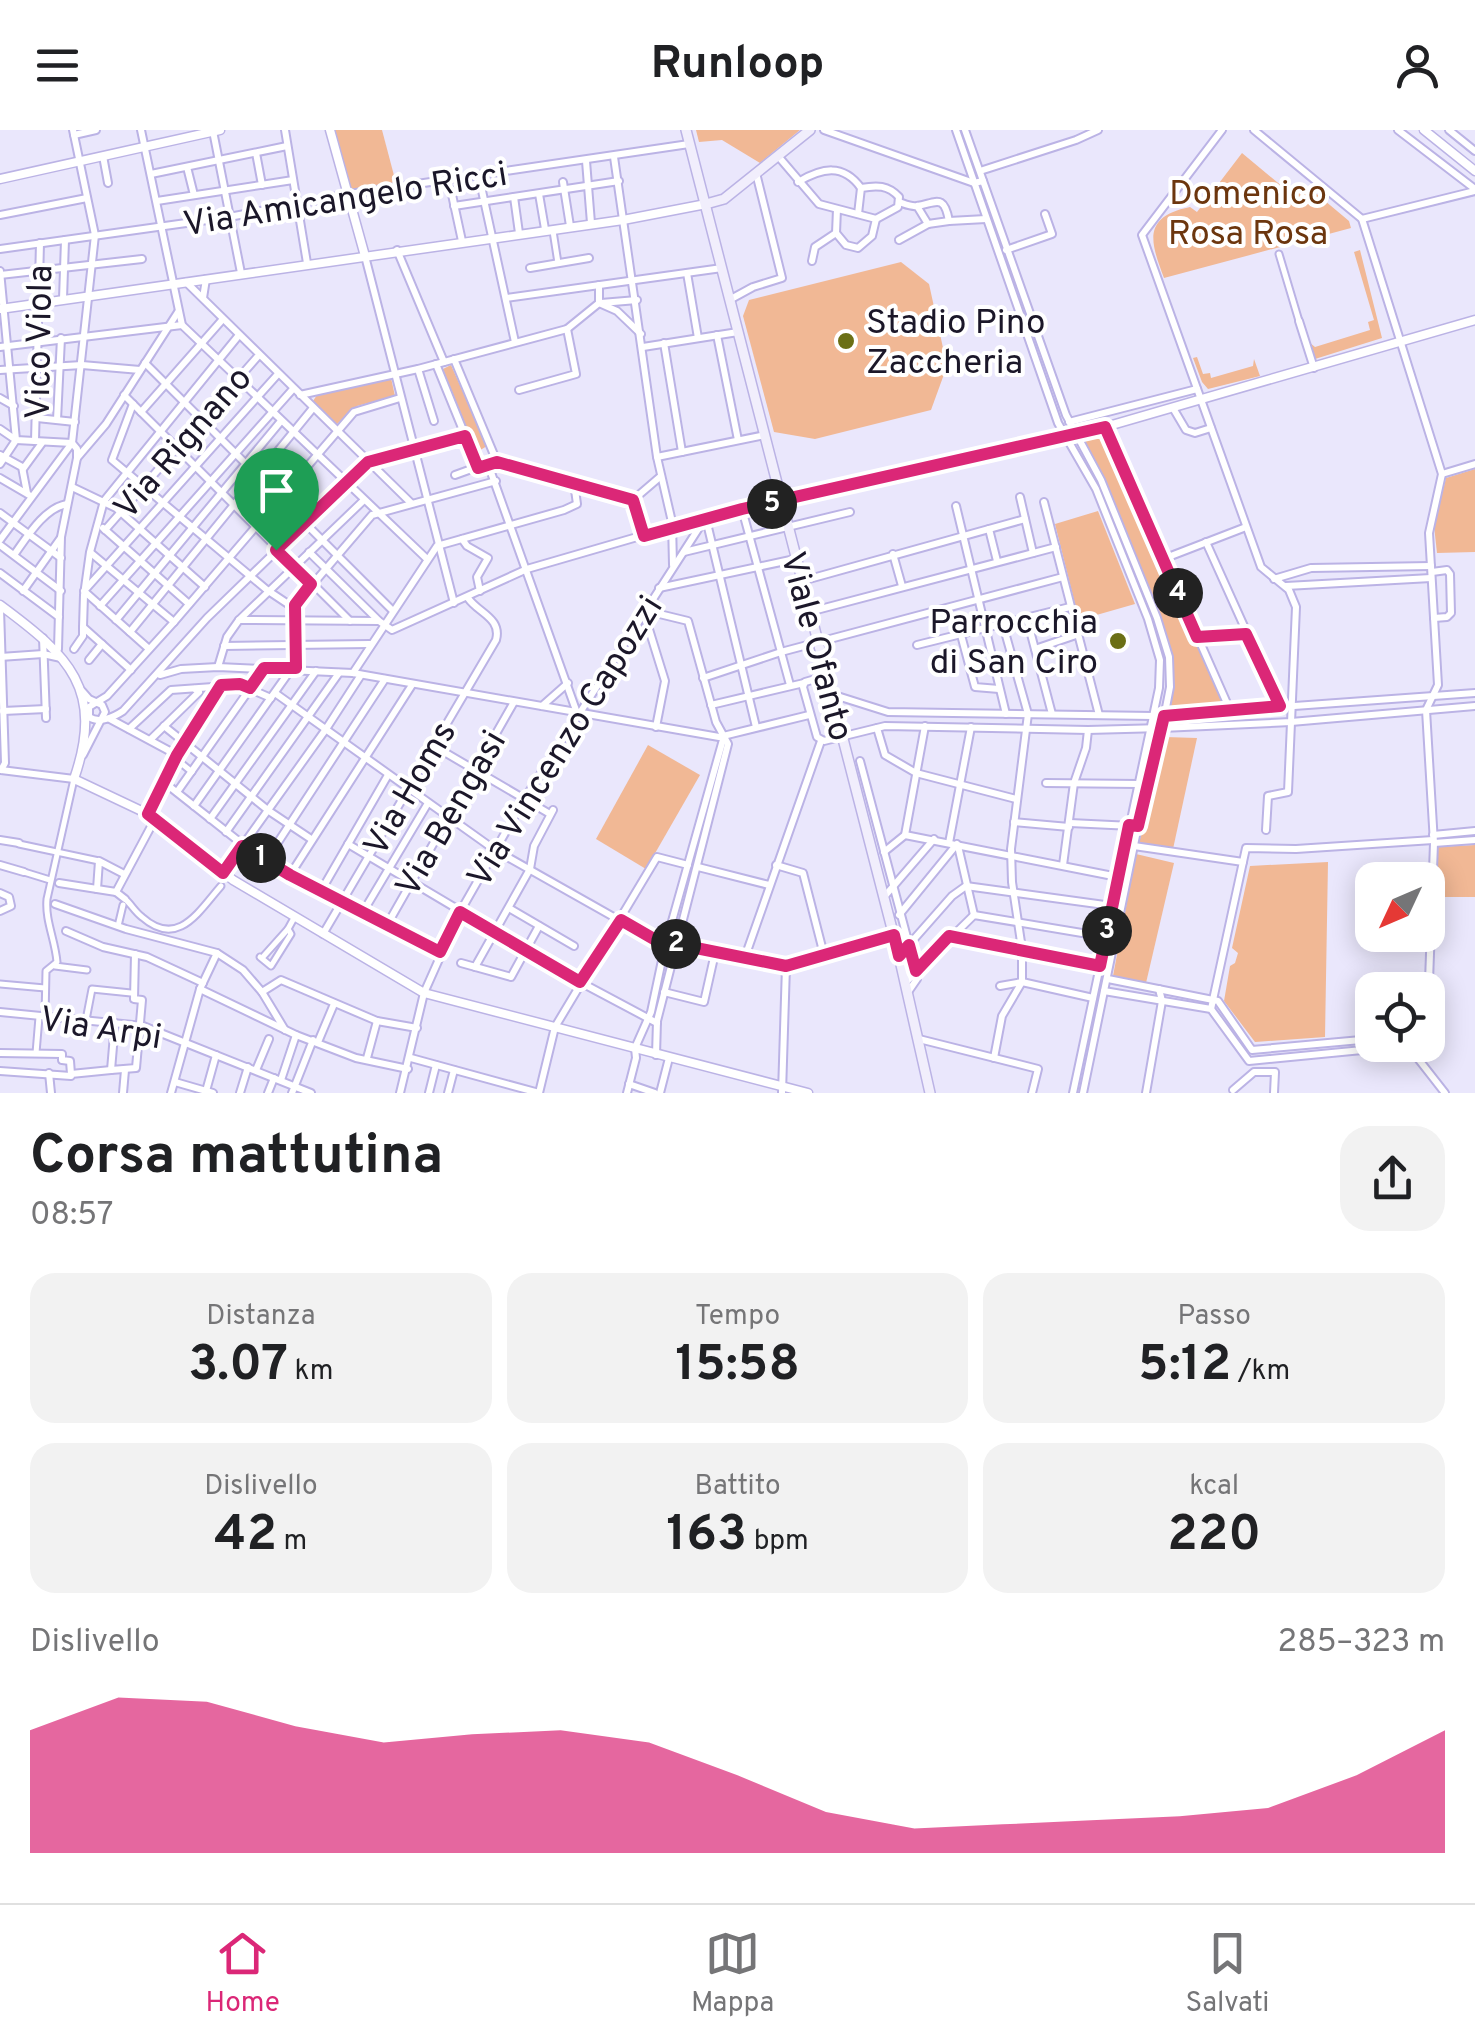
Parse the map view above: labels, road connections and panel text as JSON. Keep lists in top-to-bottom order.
{
  "streets": {
    "main road": ["Viale Ofanto"],
    "street": [
      "Via Amicangelo Ricci",
      "Vico Viola",
      "Via Rignano",
      "Via Vincenzo Capozzi",
      "Via Homs",
      "Via Bengasi",
      "Via Arpi"
    ]
  },
  "crossings": [
    ["Via Amicangelo Ricci", "Vico Viola"],
    ["Via Amicangelo Ricci", "Viale Ofanto"]
  ],
  "parks": ["Domenico Rosa Rosa"],
  "places": ["Stadio Pino Zaccheria", "Parrocchia di San Ciro"],
  "north": "bottom left",
  "page": {
    "header": "Runloop",
    "pins": [
      "5",
      "4",
      "1",
      "3",
      "2"
    ],
    "heading": ["Corsa mattutina", "08:57"],
    "stats": [
      ["Distanza", "3.07 km"],
      ["Tempo", "15:58"],
      ["Passo", "5:12 /km"],
      ["Dislivello", "42 m"],
      ["Battito", "163 bpm"],
      ["kcal", "220"]
    ],
    "chart": ["Dislivello", "285–323 m"],
    "tabs": ["Home", "Mappa", "Salvati"]
  }
}
